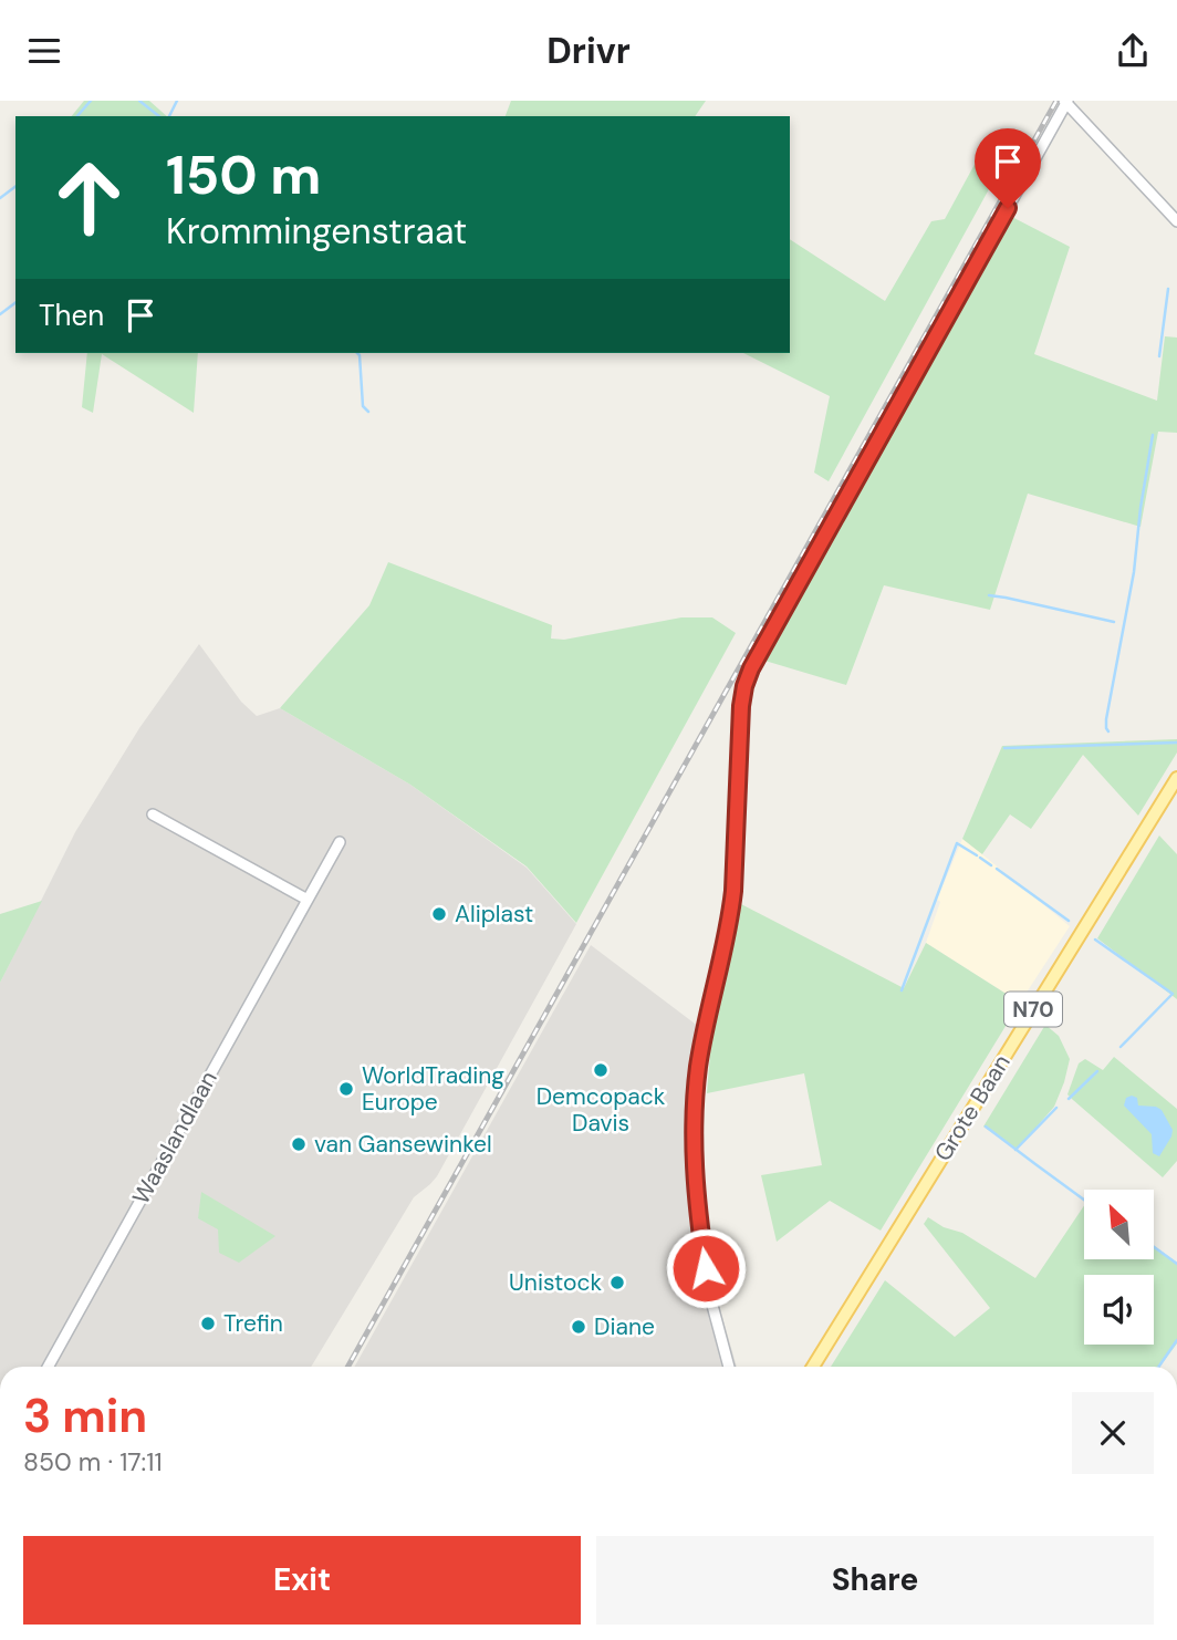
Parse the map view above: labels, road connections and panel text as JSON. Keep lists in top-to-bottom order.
{
  "streets": {
    "main road": ["N70", "Grote Baan"],
    "street": ["Waaslandlaan"]
  },
  "places": [
    "Aliplast",
    "Demcopack Davis",
    "WorldTrading Europe",
    "van Gansewinkel",
    "Unistock",
    "Trefin",
    "Diane"
  ],
  "north": "top left",
  "page": {
    "header": "Drivr",
    "turn": ["150 m", "Krommingenstraat"],
    "then": "Then",
    "heading": ["3 min", "850 m · 17:11"],
    "buttons": ["Exit", "Share"]
  }
}
